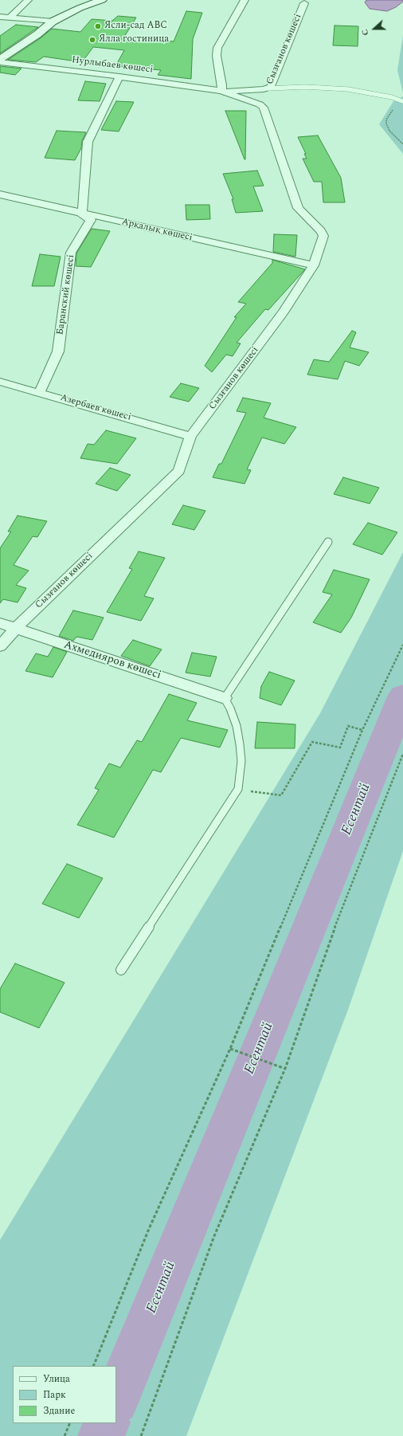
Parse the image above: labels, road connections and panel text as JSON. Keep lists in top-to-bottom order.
{
  "streets": {
    "street": [
      "Сызғанов көшесі",
      "Нурлыбаев көшесі",
      "Арқалық көшесі",
      "Баранский көшесі",
      "Азербаев көшесі",
      "Ахмедияров көшесі"
    ]
  },
  "crossings": [
    ["Сызғанов көшесі", "Нурлыбаев көшесі"],
    ["Сызғанов көшесі", "Арқалық көшесі"],
    ["Сызғанов көшесі", "Азербаев көшесі"],
    ["Сызғанов көшесі", "Ахмедияров көшесі"],
    ["Нурлыбаев көшесі", "Баранский көшесі"],
    ["Арқалық көшесі", "Баранский көшесі"],
    ["Баранский көшесі", "Азербаев көшесі"]
  ],
  "water": ["Есентай"],
  "places": ["Ясли-сад ABC", "Ялла гостиница"],
  "legend": ["Улица", "Парк", "Здание"],
  "north": "left"
}
